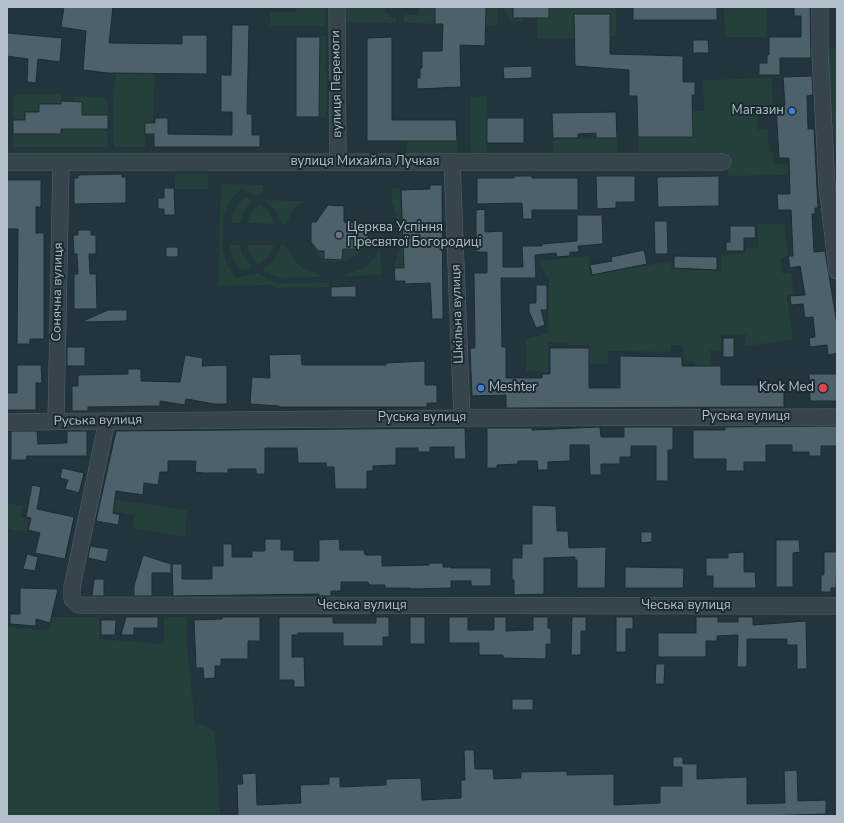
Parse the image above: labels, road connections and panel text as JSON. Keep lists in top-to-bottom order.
{
  "streets": {
    "street": [
      "вулиця Перемоги",
      "вулиця Михайла Лучкая",
      "Сонячна вулиця",
      "Шкільна вулиця",
      "Руська вулиця",
      "Чеська вулиця"
    ]
  },
  "crossings": [
    ["вулиця Перемоги", "вулиця Михайла Лучкая"],
    ["вулиця Михайла Лучкая", "Сонячна вулиця"],
    ["вулиця Михайла Лучкая", "Шкільна вулиця"],
    ["Сонячна вулиця", "Руська вулиця"],
    ["Шкільна вулиця", "Руська вулиця"],
    ["Руська вулиця", "Чеська вулиця"]
  ],
  "places": [
    "Магазин",
    "Церква Успіння Пресвятої Богородиці",
    "Meshter",
    "Krok Med"
  ]
}
